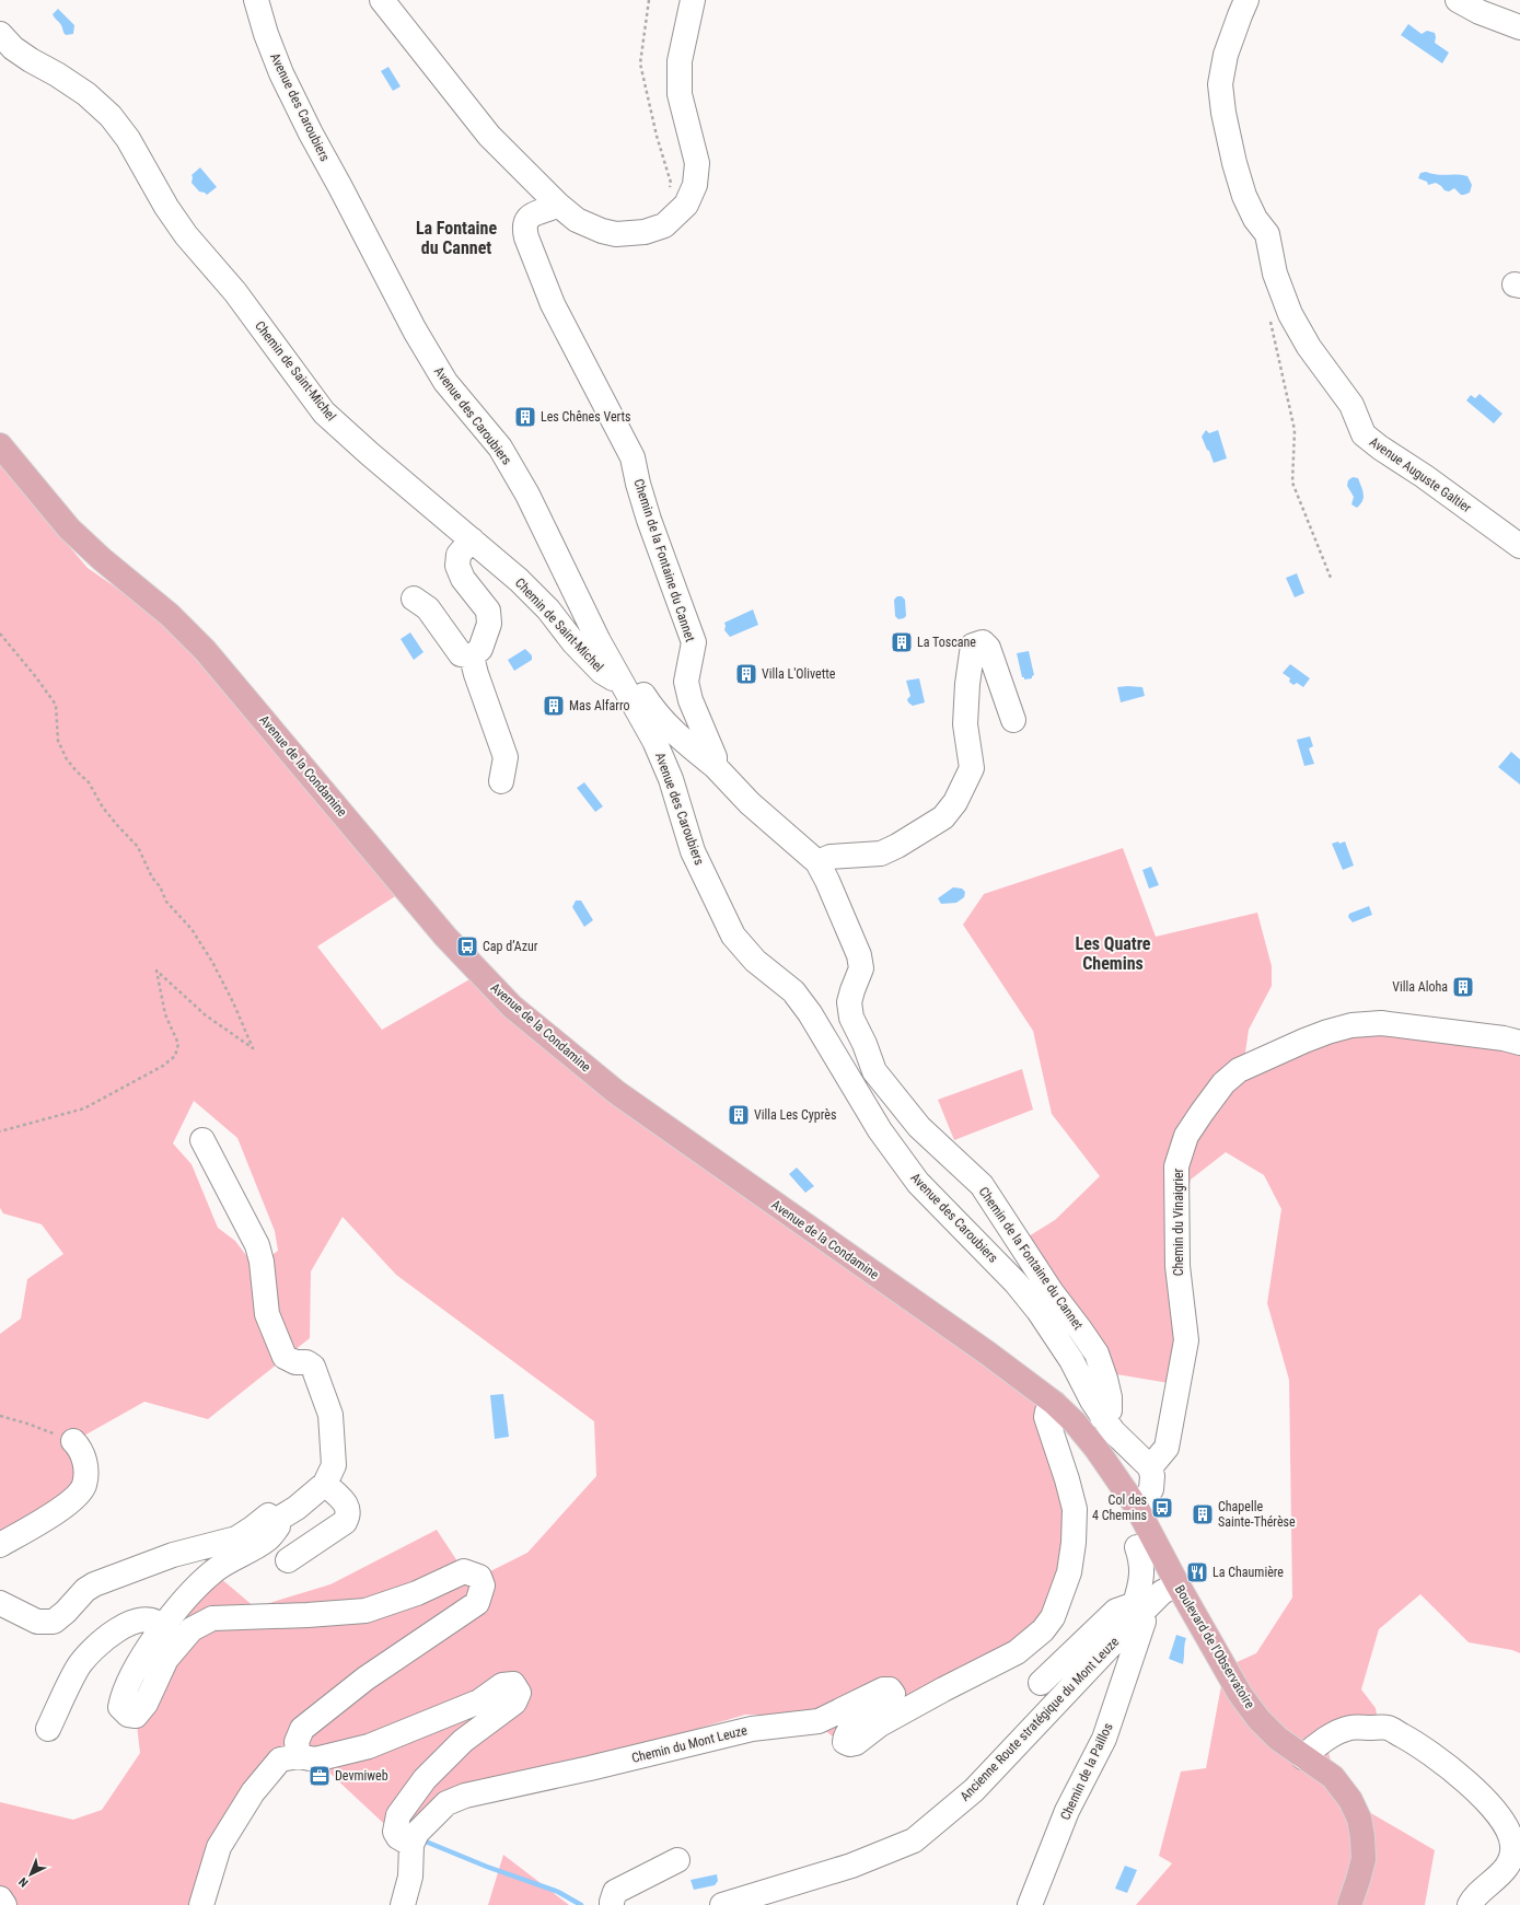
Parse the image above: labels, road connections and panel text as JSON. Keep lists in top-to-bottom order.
{
  "streets": {
    "main road": ["Avenue de la Condamine", "Boulevard de l'Observatoire"],
    "street": [
      "Avenue des Caroubiers",
      "Chemin de Saint-Michel",
      "Avenue Auguste Galtier",
      "Chemin de la Fontaine du Cannet",
      "Chemin du Vinaigrier",
      "Ancienne Route stratégique du Mont Leuze",
      "Chemin du Mont Leuze",
      "Chemin de la Paillos"
    ]
  },
  "crossings": [
    ["Avenue des Caroubiers", "Chemin de Saint-Michel"],
    ["Avenue des Caroubiers", "Chemin de la Fontaine du Cannet"],
    ["Avenue des Caroubiers", "Chemin du Vinaigrier"],
    ["Chemin de Saint-Michel", "Chemin de la Fontaine du Cannet"],
    ["Avenue de la Condamine", "Boulevard de l'Observatoire"],
    ["Avenue de la Condamine", "Chemin du Mont Leuze"],
    ["Boulevard de l'Observatoire", "Ancienne Route stratégique du Mont Leuze"],
    ["Ancienne Route stratégique du Mont Leuze", "Chemin de la Paillos"]
  ],
  "districts": ["La Fontaine du Cannet", "Les Quatre Chemins"],
  "places": {
    "building": [
      "Les Chênes Verts",
      "La Toscane",
      "Villa L'Olivette",
      "Mas Alfarro",
      "Villa Aloha",
      "Villa Les Cyprès",
      "Chapelle Sainte-Thérèse"
    ],
    "bus stop": ["Cap d’Azur", "Col des 4 Chemins"],
    "restaurant": ["La Chaumière"],
    "office": ["Devmiweb"]
  },
  "north": "bottom left"
}
